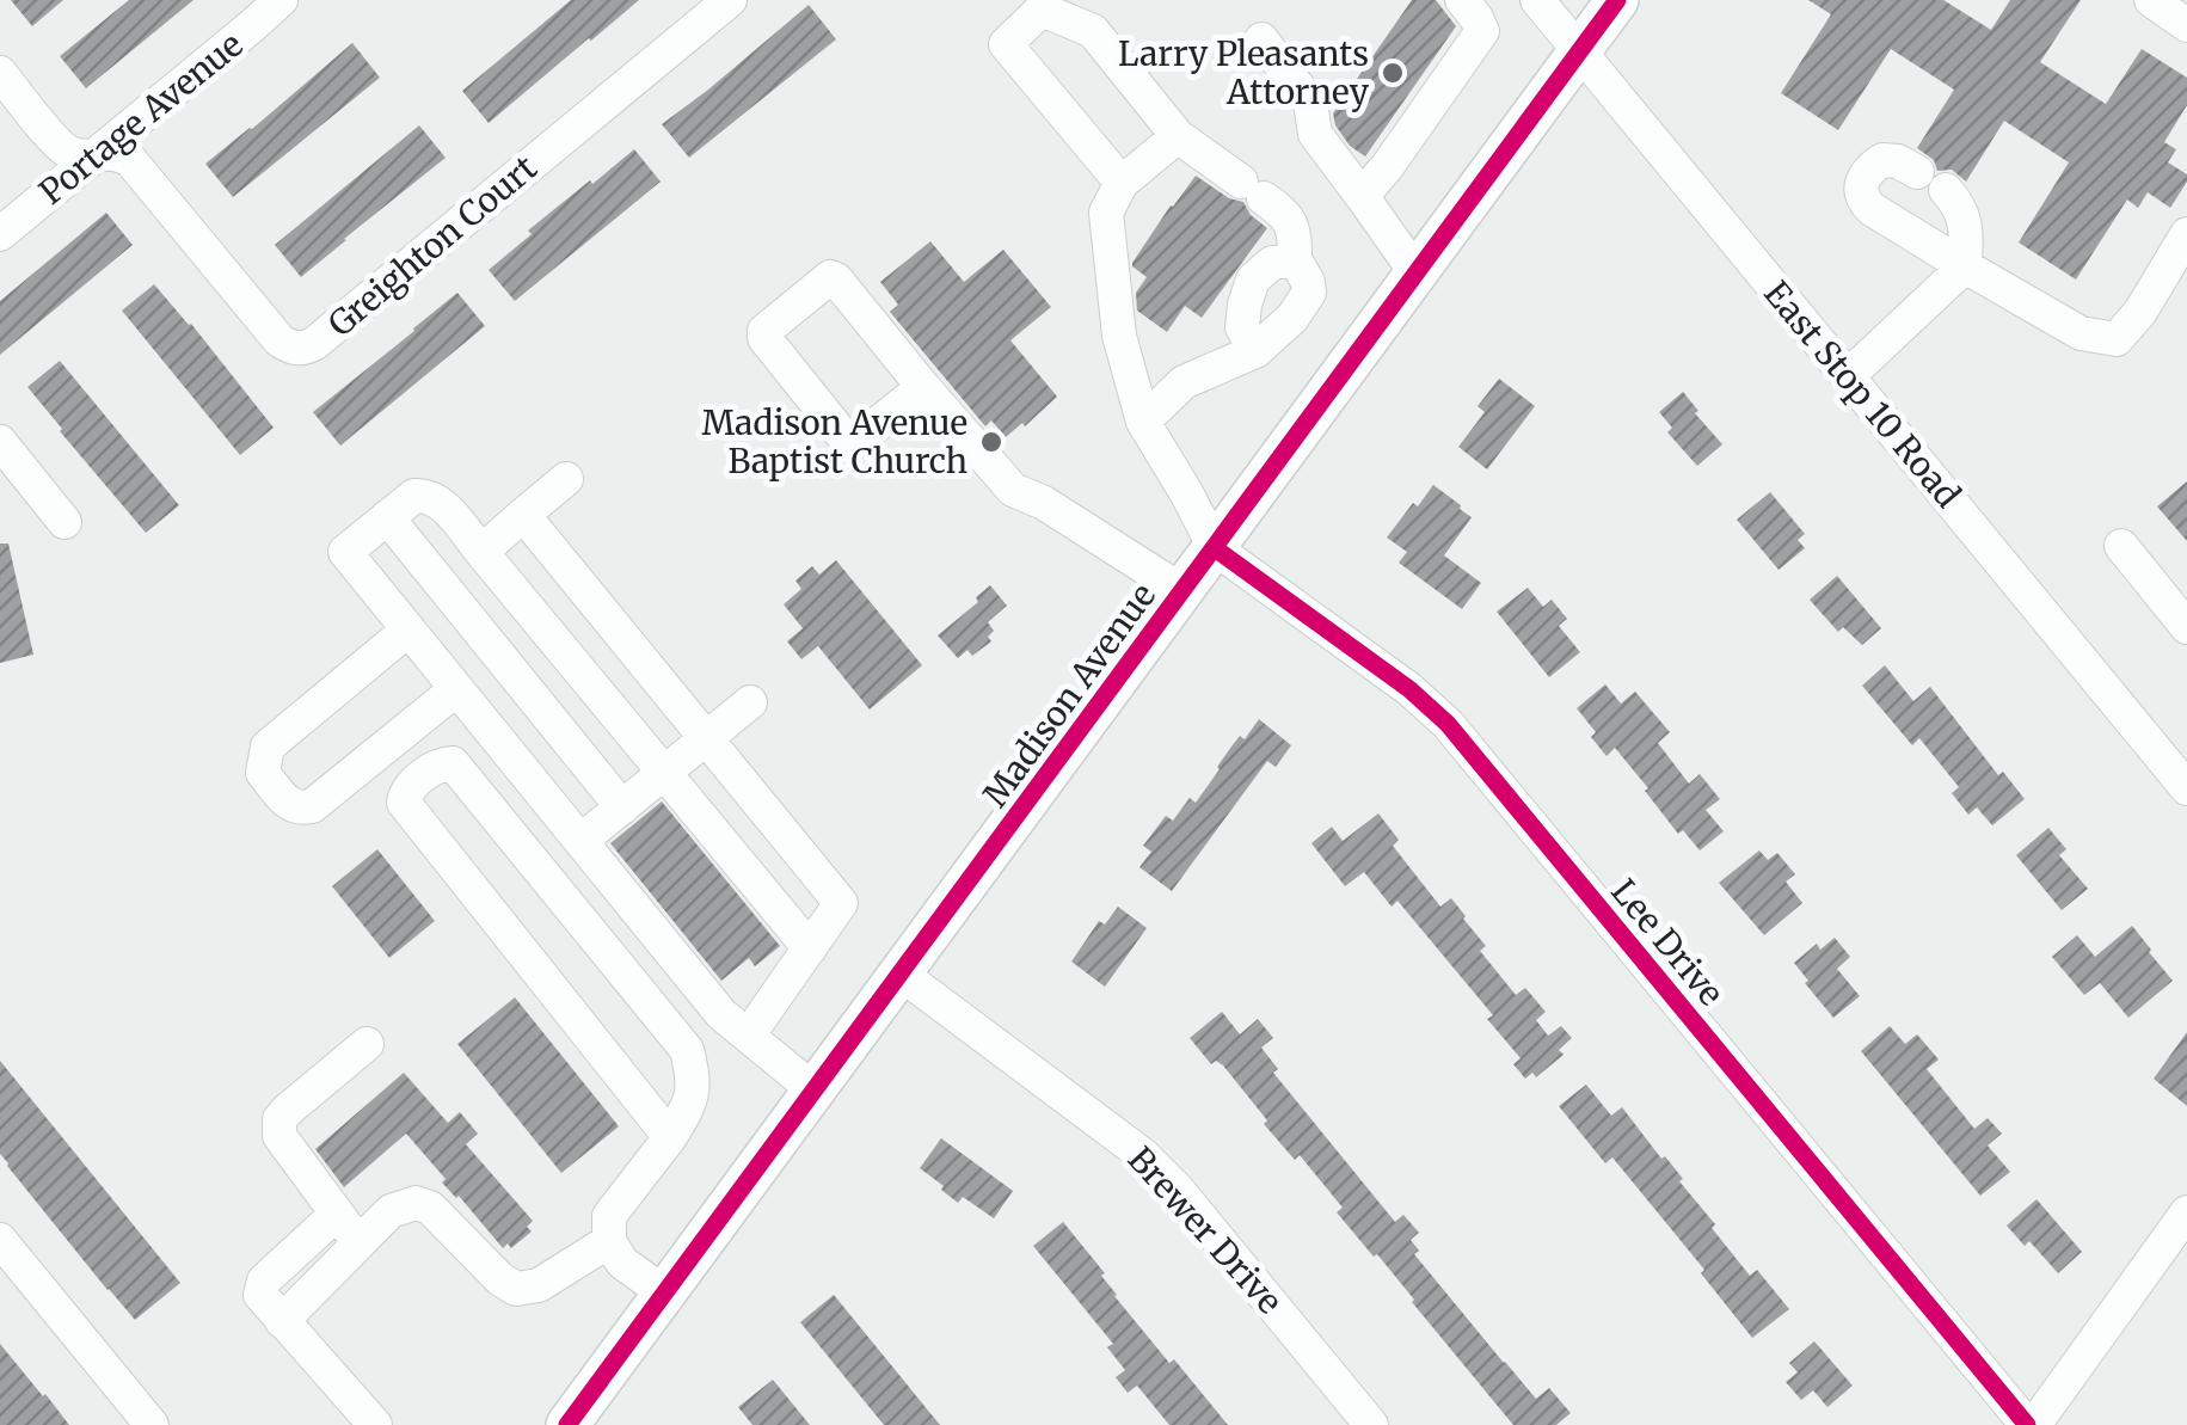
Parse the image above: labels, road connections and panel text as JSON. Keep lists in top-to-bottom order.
{
  "streets": {
    "main road": ["Madison Avenue"],
    "street": [
      "Portage Avenue",
      "Greighton Court",
      "East Stop 10 Road",
      "Lee Drive",
      "Brewer Drive"
    ]
  },
  "crossings": [
    ["Portage Avenue", "Greighton Court"],
    ["East Stop 10 Road", "Madison Avenue"],
    ["Madison Avenue", "Lee Drive"],
    ["Madison Avenue", "Brewer Drive"]
  ],
  "places": ["Larry Pleasants Attorney", "Madison Avenue Baptist Church"]
}
